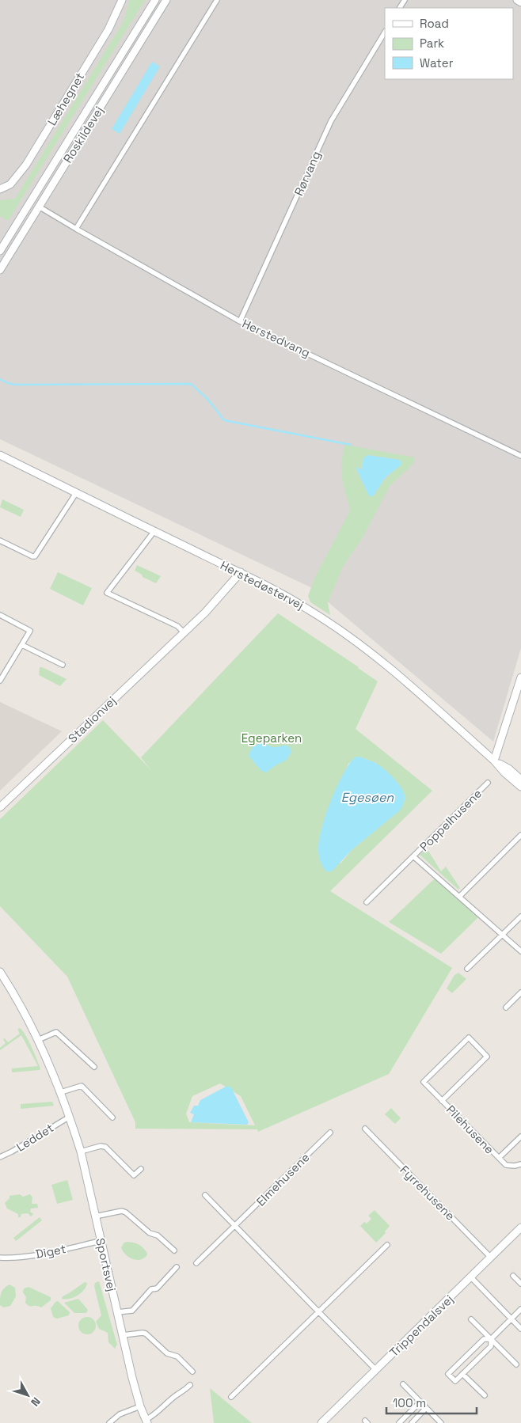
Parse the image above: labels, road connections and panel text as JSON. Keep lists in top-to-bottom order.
{
  "streets": {
    "street": [
      "Læhegnet",
      "Roskildevej",
      "Rørvang",
      "Herstedvang",
      "Herstedøstervej",
      "Stadionvej",
      "Poppelhusene",
      "Pilehusene",
      "Leddet",
      "Elmehusene",
      "Fyrrehusene",
      "Diget",
      "Sportsvej",
      "Trippendalsvej"
    ]
  },
  "crossings": [
    ["Roskildevej", "Herstedvang"],
    ["Rørvang", "Herstedvang"],
    ["Herstedøstervej", "Stadionvej"],
    ["Leddet", "Sportsvej"],
    ["Fyrrehusene", "Trippendalsvej"],
    ["Diget", "Sportsvej"]
  ],
  "water": ["Egesøen"],
  "parks": ["Egeparken"],
  "legend": ["Road", "Park", "Water"],
  "scale_bar": "100 m",
  "north": "bottom right"
}
